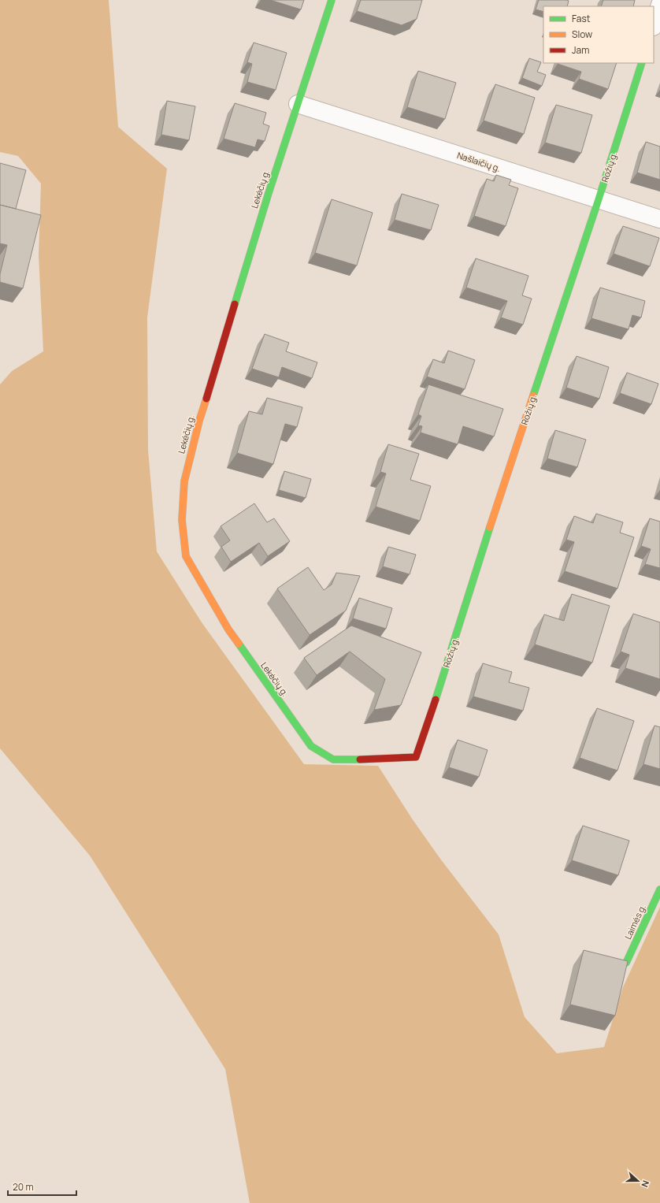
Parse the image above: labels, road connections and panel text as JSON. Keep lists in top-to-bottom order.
{
  "streets": {
    "street": [
      "Našlaičių g.",
      "Rožių g.",
      "Lekėčių g.",
      "Laimės g."
    ]
  },
  "crossings": [
    ["Našlaičių g.", "Rožių g."],
    ["Našlaičių g.", "Lekėčių g."],
    ["Rožių g.", "Lekėčių g."]
  ],
  "legend": ["Fast", "Slow", "Jam"],
  "scale_bar": "20 m",
  "north": "right"
}
